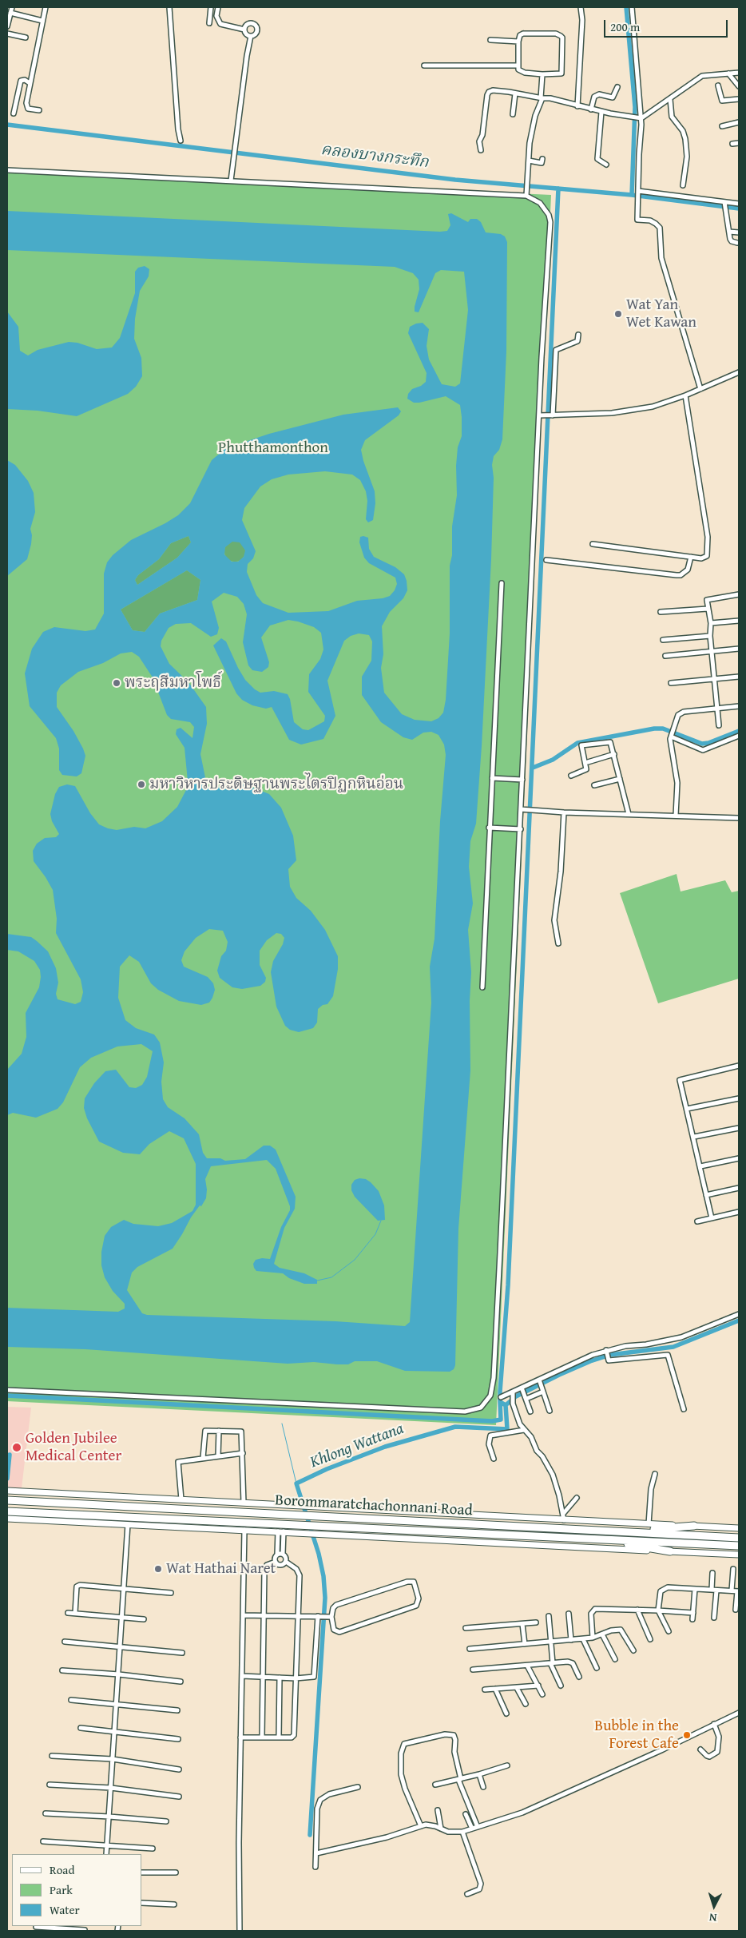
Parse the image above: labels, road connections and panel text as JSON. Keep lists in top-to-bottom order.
{
  "streets": {
    "highway": ["Borommaratchachonnani Road"]
  },
  "water": ["คลองบางกระทึก", "Khlong Wattana"],
  "parks": ["Phutthamonthon"],
  "places": [
    "Wat Yan Wet Kawan",
    "พระฤสีมหาโพธิ์",
    "มหาวิหารประดิษฐานพระไตรปิฏกหินอ่อน",
    "Golden Jubilee Medical Center",
    "Wat Hathai Naret",
    "Bubble in the Forest Cafe"
  ],
  "legend": ["Road", "Park", "Water"],
  "scale_bar": "200 m",
  "north": "bottom"
}
